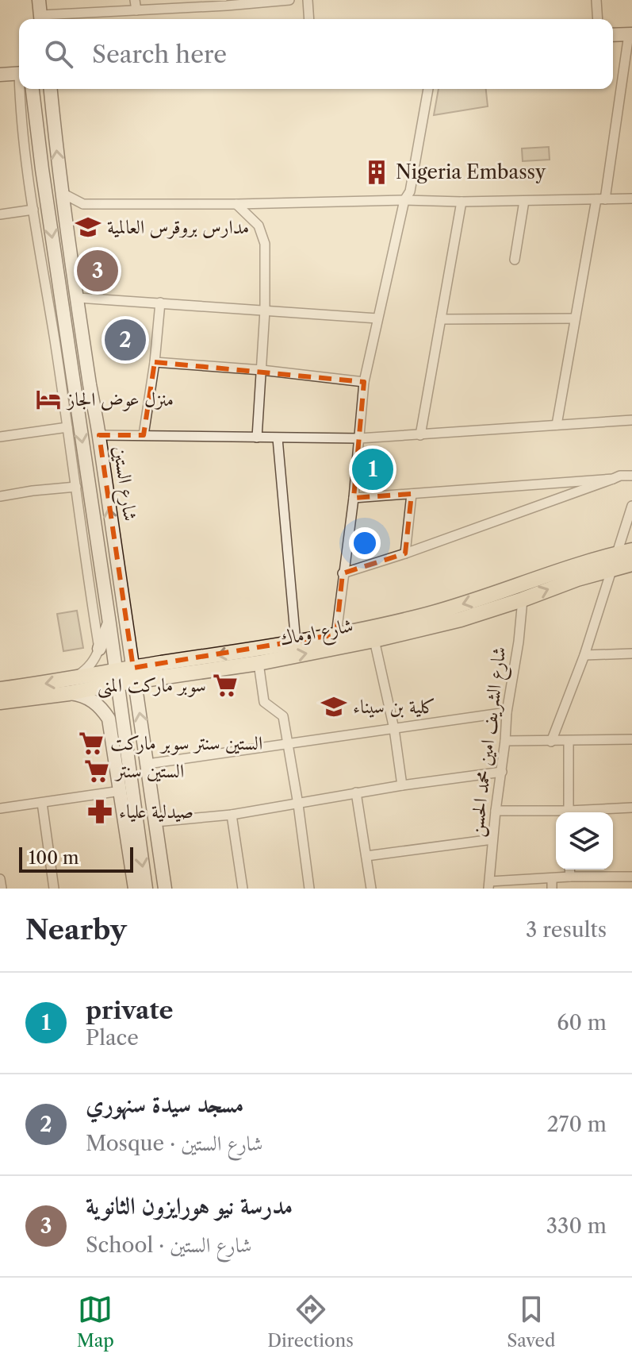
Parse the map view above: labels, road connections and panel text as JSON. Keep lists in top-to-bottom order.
{
  "streets": {
    "main road": ["شارع الستين", "شارع اوماك"],
    "street": ["شارع الشريف امين محمد الحسن"]
  },
  "crossings": [
    ["شارع الستين", "شارع اوماك"],
    ["شارع اوماك", "شارع الشريف امين محمد الحسن"]
  ],
  "places": {
    "building": ["Nigeria Embassy"],
    "school or university": ["مدارس بروقرس العالمية", "كلية بن سيناء"],
    "hotel": ["منزل عوض الجاز"],
    "supermarket": ["سوبر ماركت المنى", "الستين سنتر سوبر ماركت", "الستين سنتر"],
    "pharmacy": ["صيدلية علياء"]
  },
  "scale_bar": "100 m",
  "page": {
    "search": "Search here",
    "pins": ["3", "2", "1"],
    "scale": "100 m",
    "heading": ["Nearby", "3 results"],
    "list": [
      {
        "mark": "1",
        "name": "private",
        "note": "Place",
        "value": "60 m"
      },
      {
        "mark": "2",
        "name": "مسجد سيدة سنهوري",
        "note": "Mosque · شارع الستين",
        "value": "270 m"
      },
      {
        "mark": "3",
        "name": "مدرسة نيو هورايزون الثانوية",
        "note": "School · شارع الستين",
        "value": "330 m"
      }
    ],
    "nav": ["Map", "Directions", "Saved"]
  }
}
